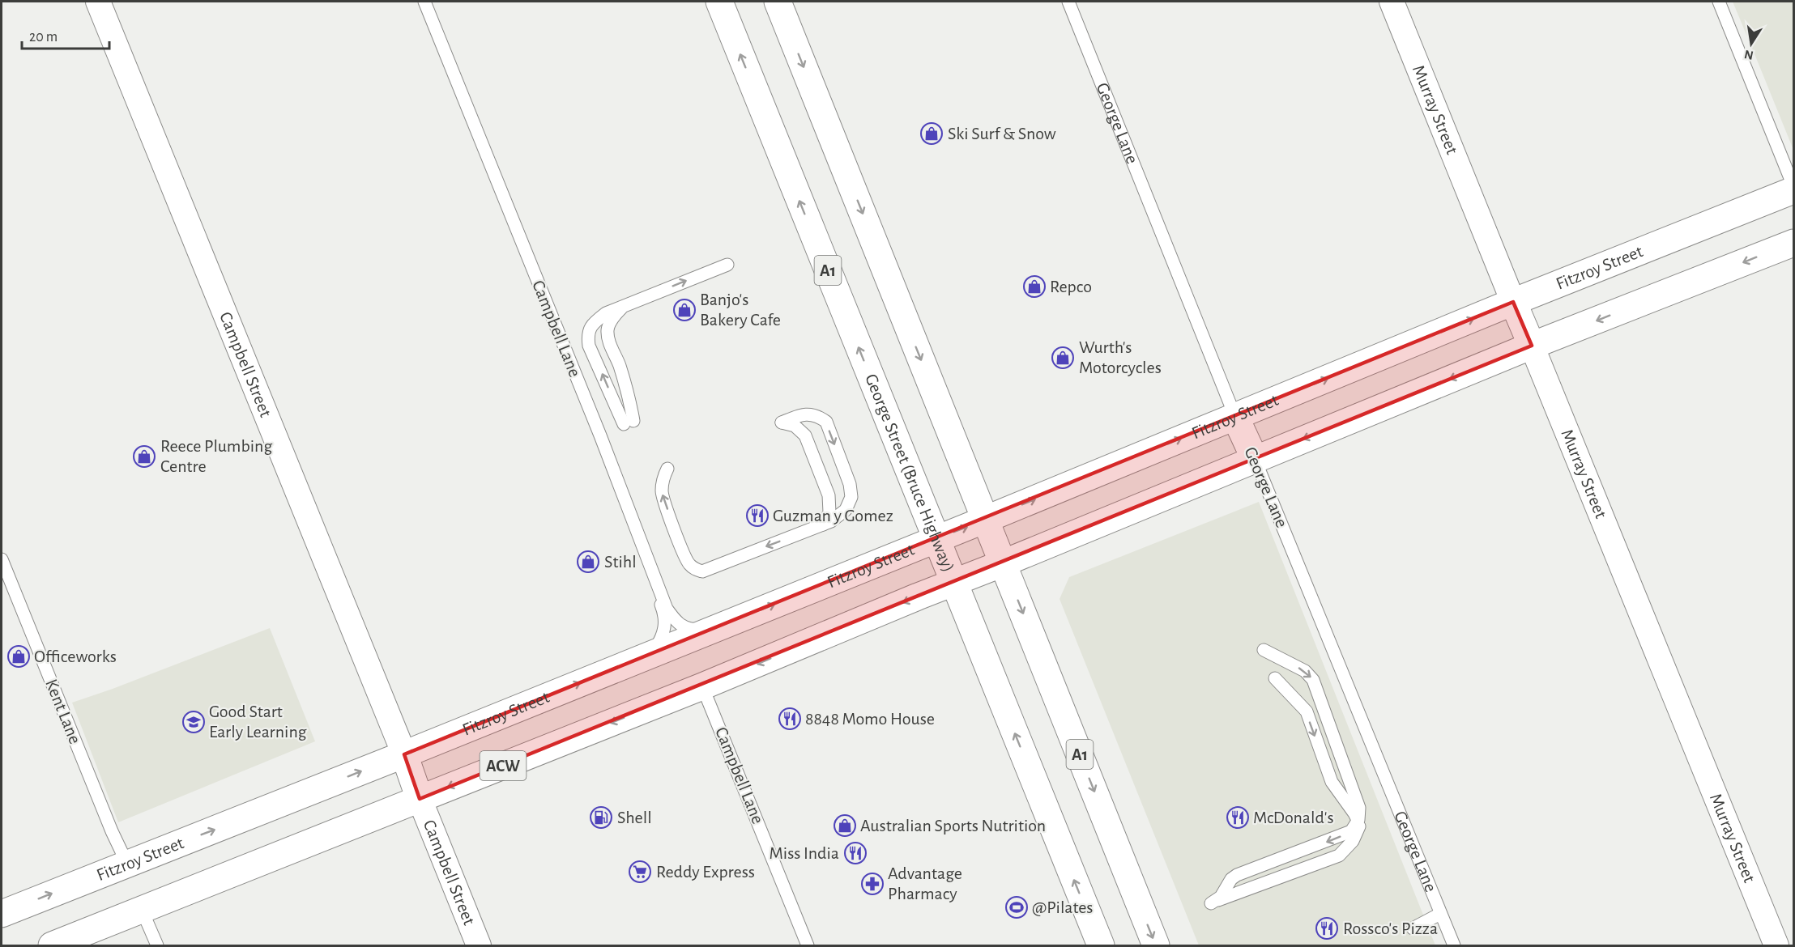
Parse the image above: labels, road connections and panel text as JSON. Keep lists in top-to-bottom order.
{
  "streets": {
    "main road": [
      "Murray Street",
      "George Lane",
      "Fitzroy Street",
      "A1",
      "George Street (Bruce Highway)",
      "ACW"
    ],
    "street": ["Campbell Street"],
    "lane": ["Campbell Lane", "Kent Lane"]
  },
  "crossings": [
    ["Murray Street", "Fitzroy Street"],
    ["George Lane", "Fitzroy Street"],
    ["Fitzroy Street", "A1"],
    ["Fitzroy Street", "Campbell Lane"],
    ["Fitzroy Street", "Campbell Street"],
    ["Fitzroy Street", "George Street (Bruce Highway)"],
    ["Fitzroy Street", "Kent Lane"],
    ["A1", "ACW"],
    ["Campbell Lane", "ACW"],
    ["Campbell Street", "ACW"],
    ["George Street (Bruce Highway)", "ACW"]
  ],
  "places": {
    "shop": [
      "Ski Surf & Snow",
      "Repco",
      "Banjo's Bakery Cafe",
      "Wurth's Motorcycles",
      "Reece Plumbing Centre",
      "Stihl",
      "Officeworks",
      "Australian Sports Nutrition"
    ],
    "restaurant": [
      "Guzman y Gomez",
      "8848 Momo House",
      "McDonald's",
      "Miss India",
      "Rossco's Pizza"
    ],
    "school or university": ["Good Start Early Learning"],
    "fuel station": ["Shell"],
    "supermarket": ["Reddy Express"],
    "pharmacy": ["Advantage Pharmacy"],
    "sports": ["@Pilates"]
  },
  "scale_bar": "20 m",
  "north": "bottom"
}
